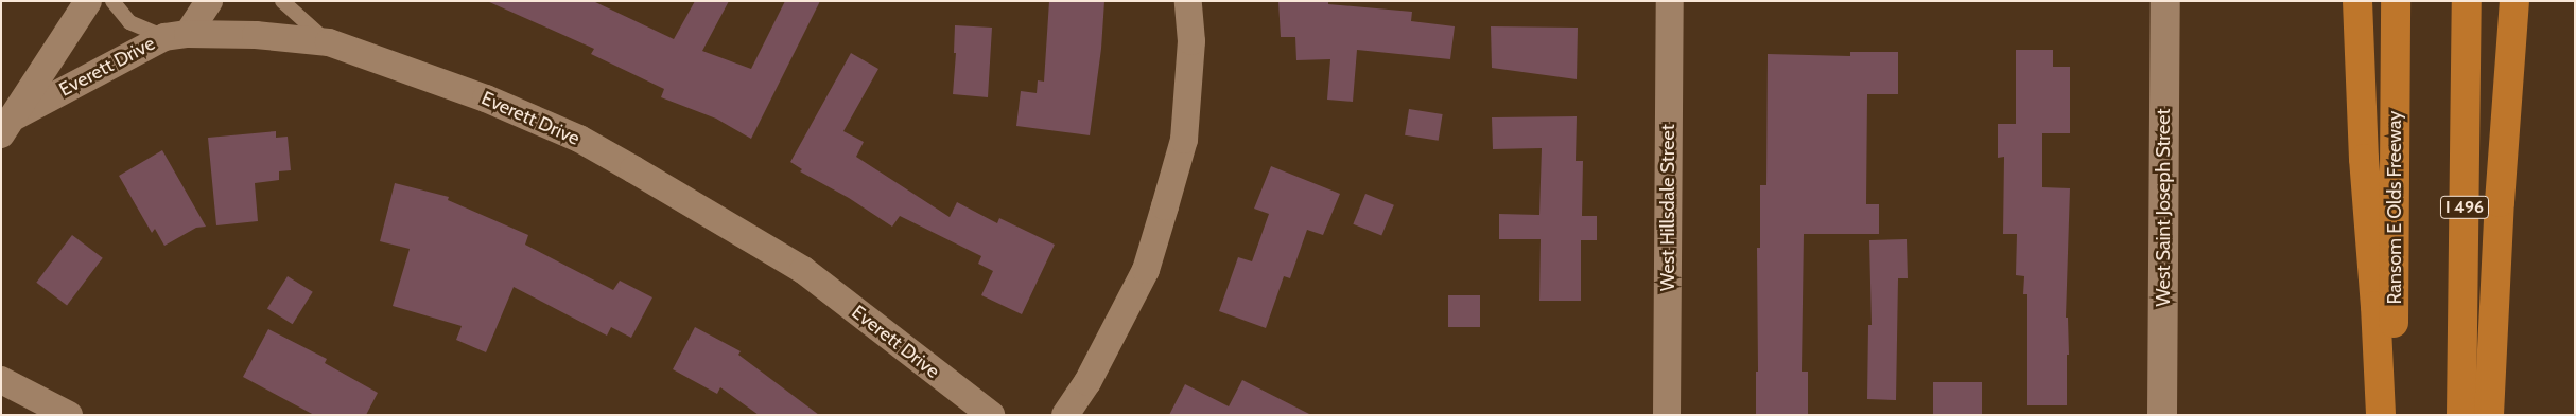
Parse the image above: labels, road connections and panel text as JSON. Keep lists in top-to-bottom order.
{
  "streets": {
    "highway": ["Ransom E Olds Freeway", "I 496"],
    "main road": ["West Saint Joseph Street"],
    "street": ["Everett Drive", "West Hillsdale Street"]
  }
}
